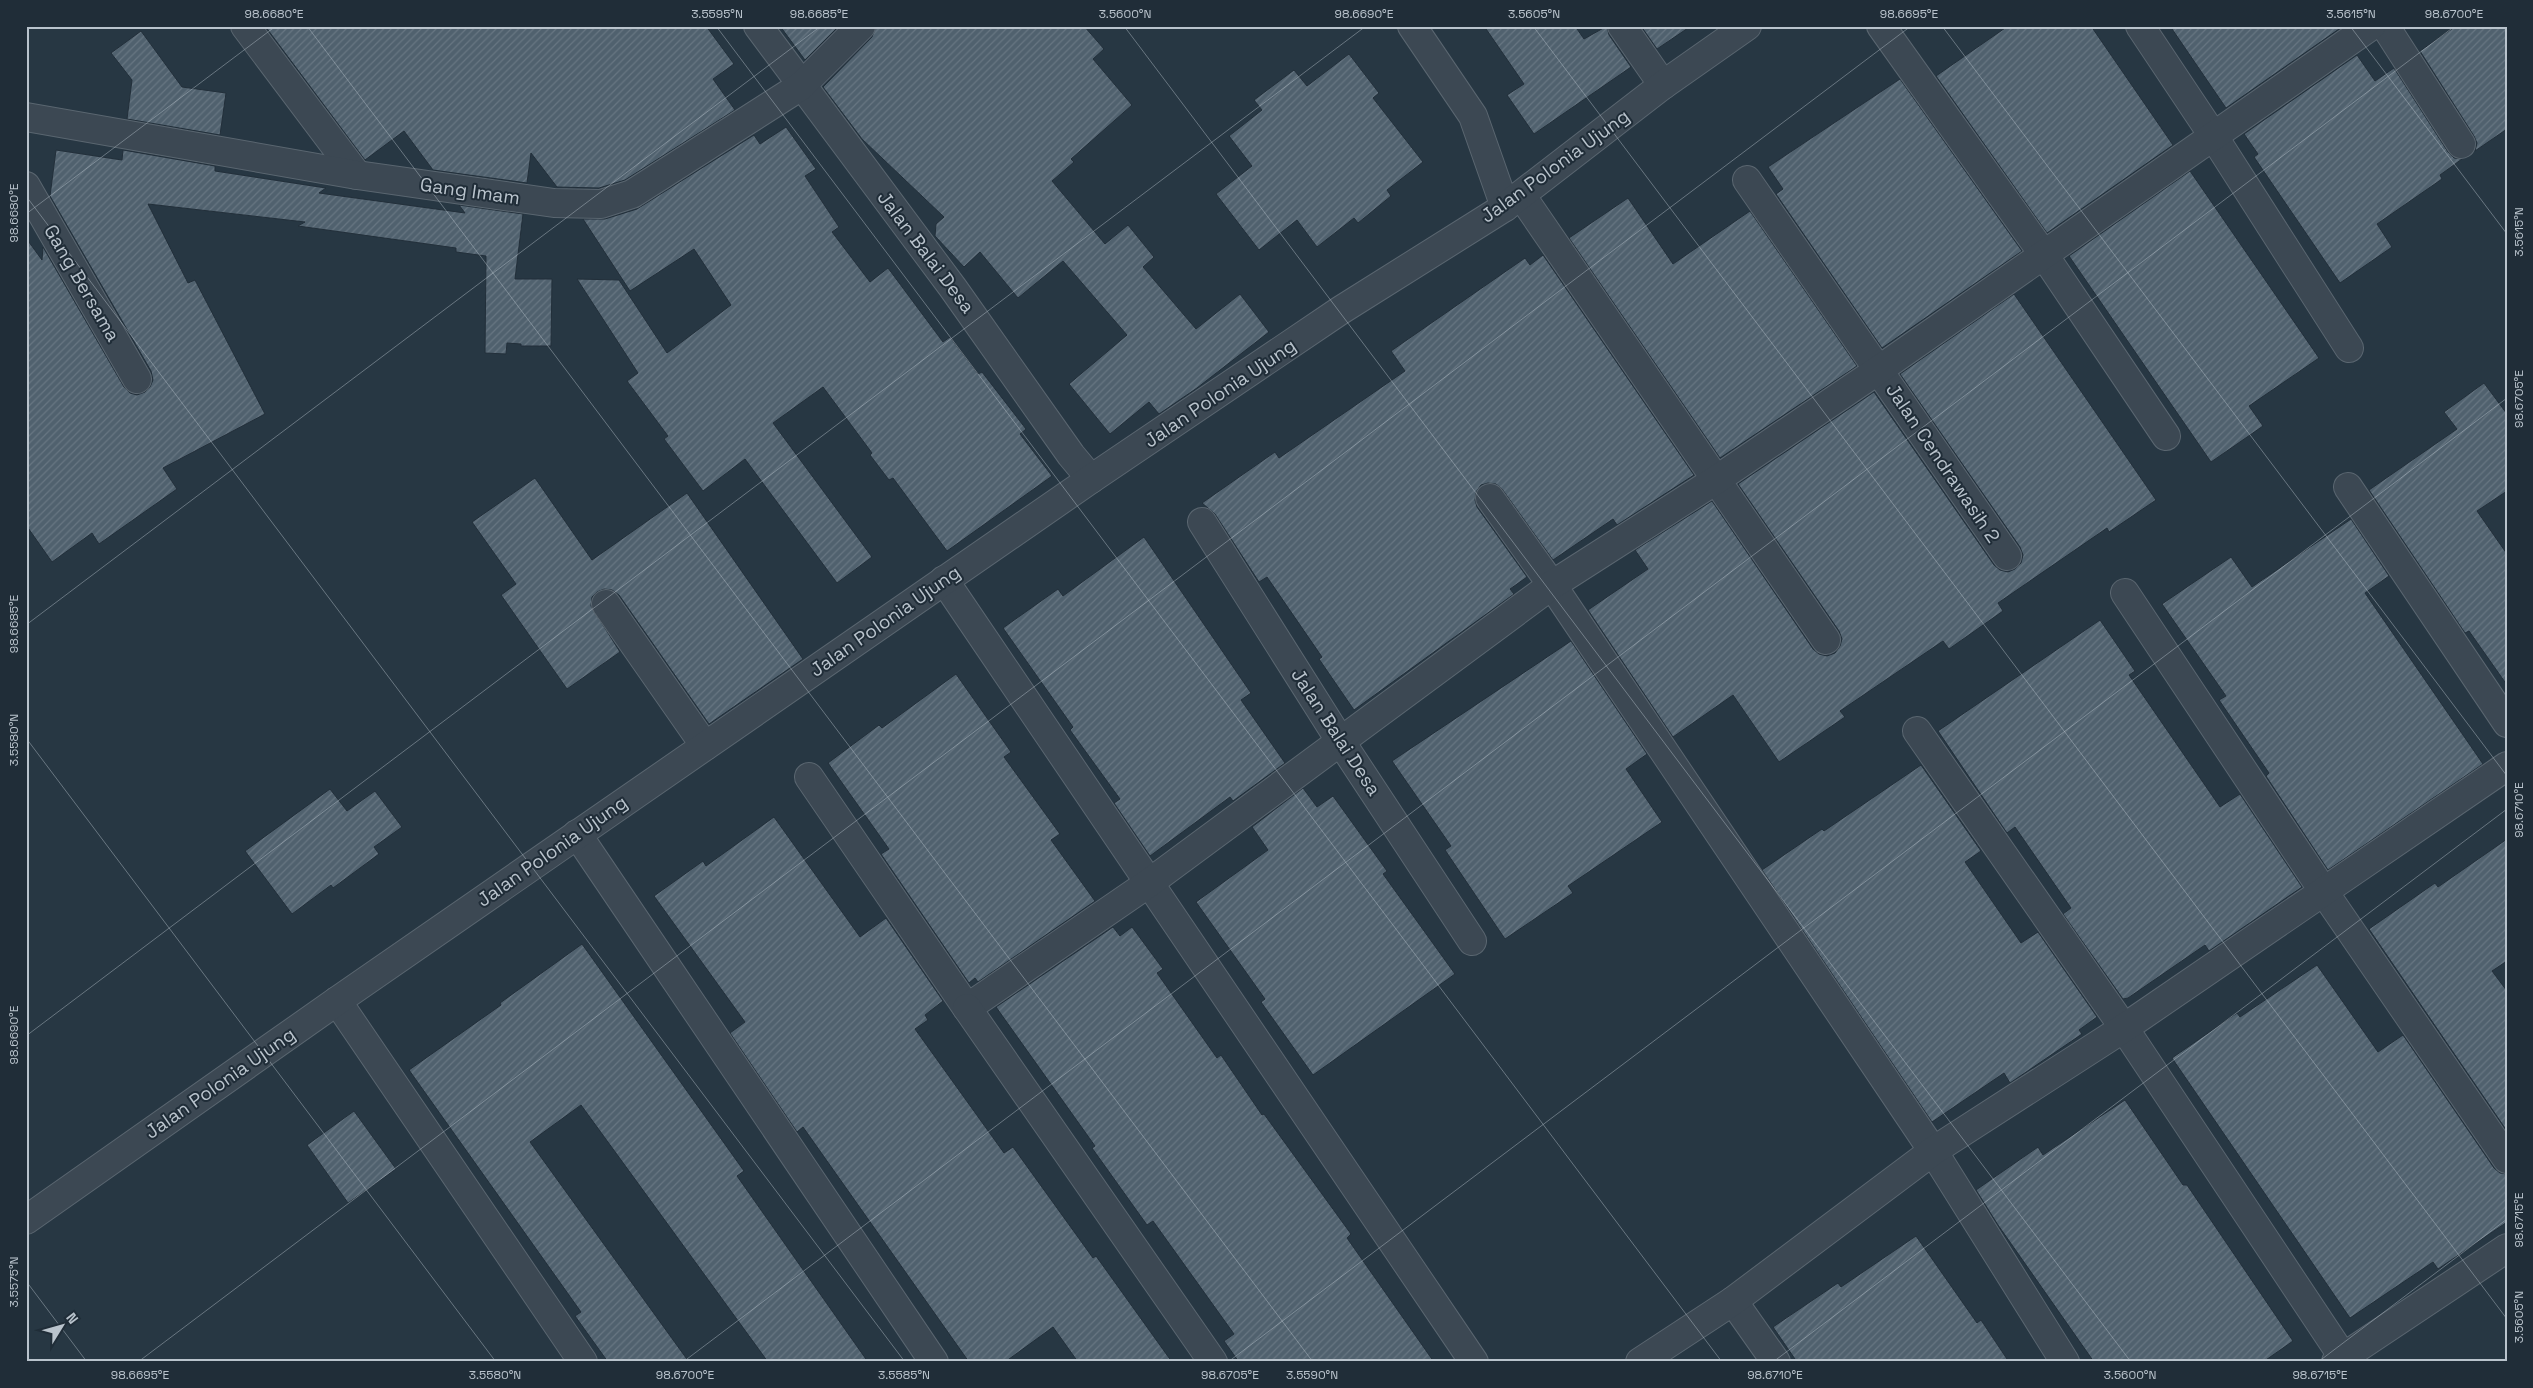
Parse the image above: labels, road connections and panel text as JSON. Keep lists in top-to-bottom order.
{
  "streets": {
    "street": [
      "Jalan Polonia Ujung",
      "Gang Imam",
      "Jalan Balai Desa",
      "Gang Bersama",
      "Jalan Cendrawasih 2"
    ]
  },
  "crossings": [
    ["Jalan Polonia Ujung", "Jalan Balai Desa"],
    ["Gang Imam", "Jalan Balai Desa"]
  ],
  "north": "top right",
  "coordinates": [
    "98.6680°E",
    "3.5595°N",
    "98.6685°E",
    "3.5600°N",
    "98.6690°E",
    "3.5605°N",
    "98.6695°E",
    "3.5615°N",
    "98.6700°E",
    "98.6705°E",
    "3.5580°N",
    "98.6710°E",
    "98.6715°E",
    "3.5575°N",
    "3.5585°N",
    "3.5590°N"
  ]
}
